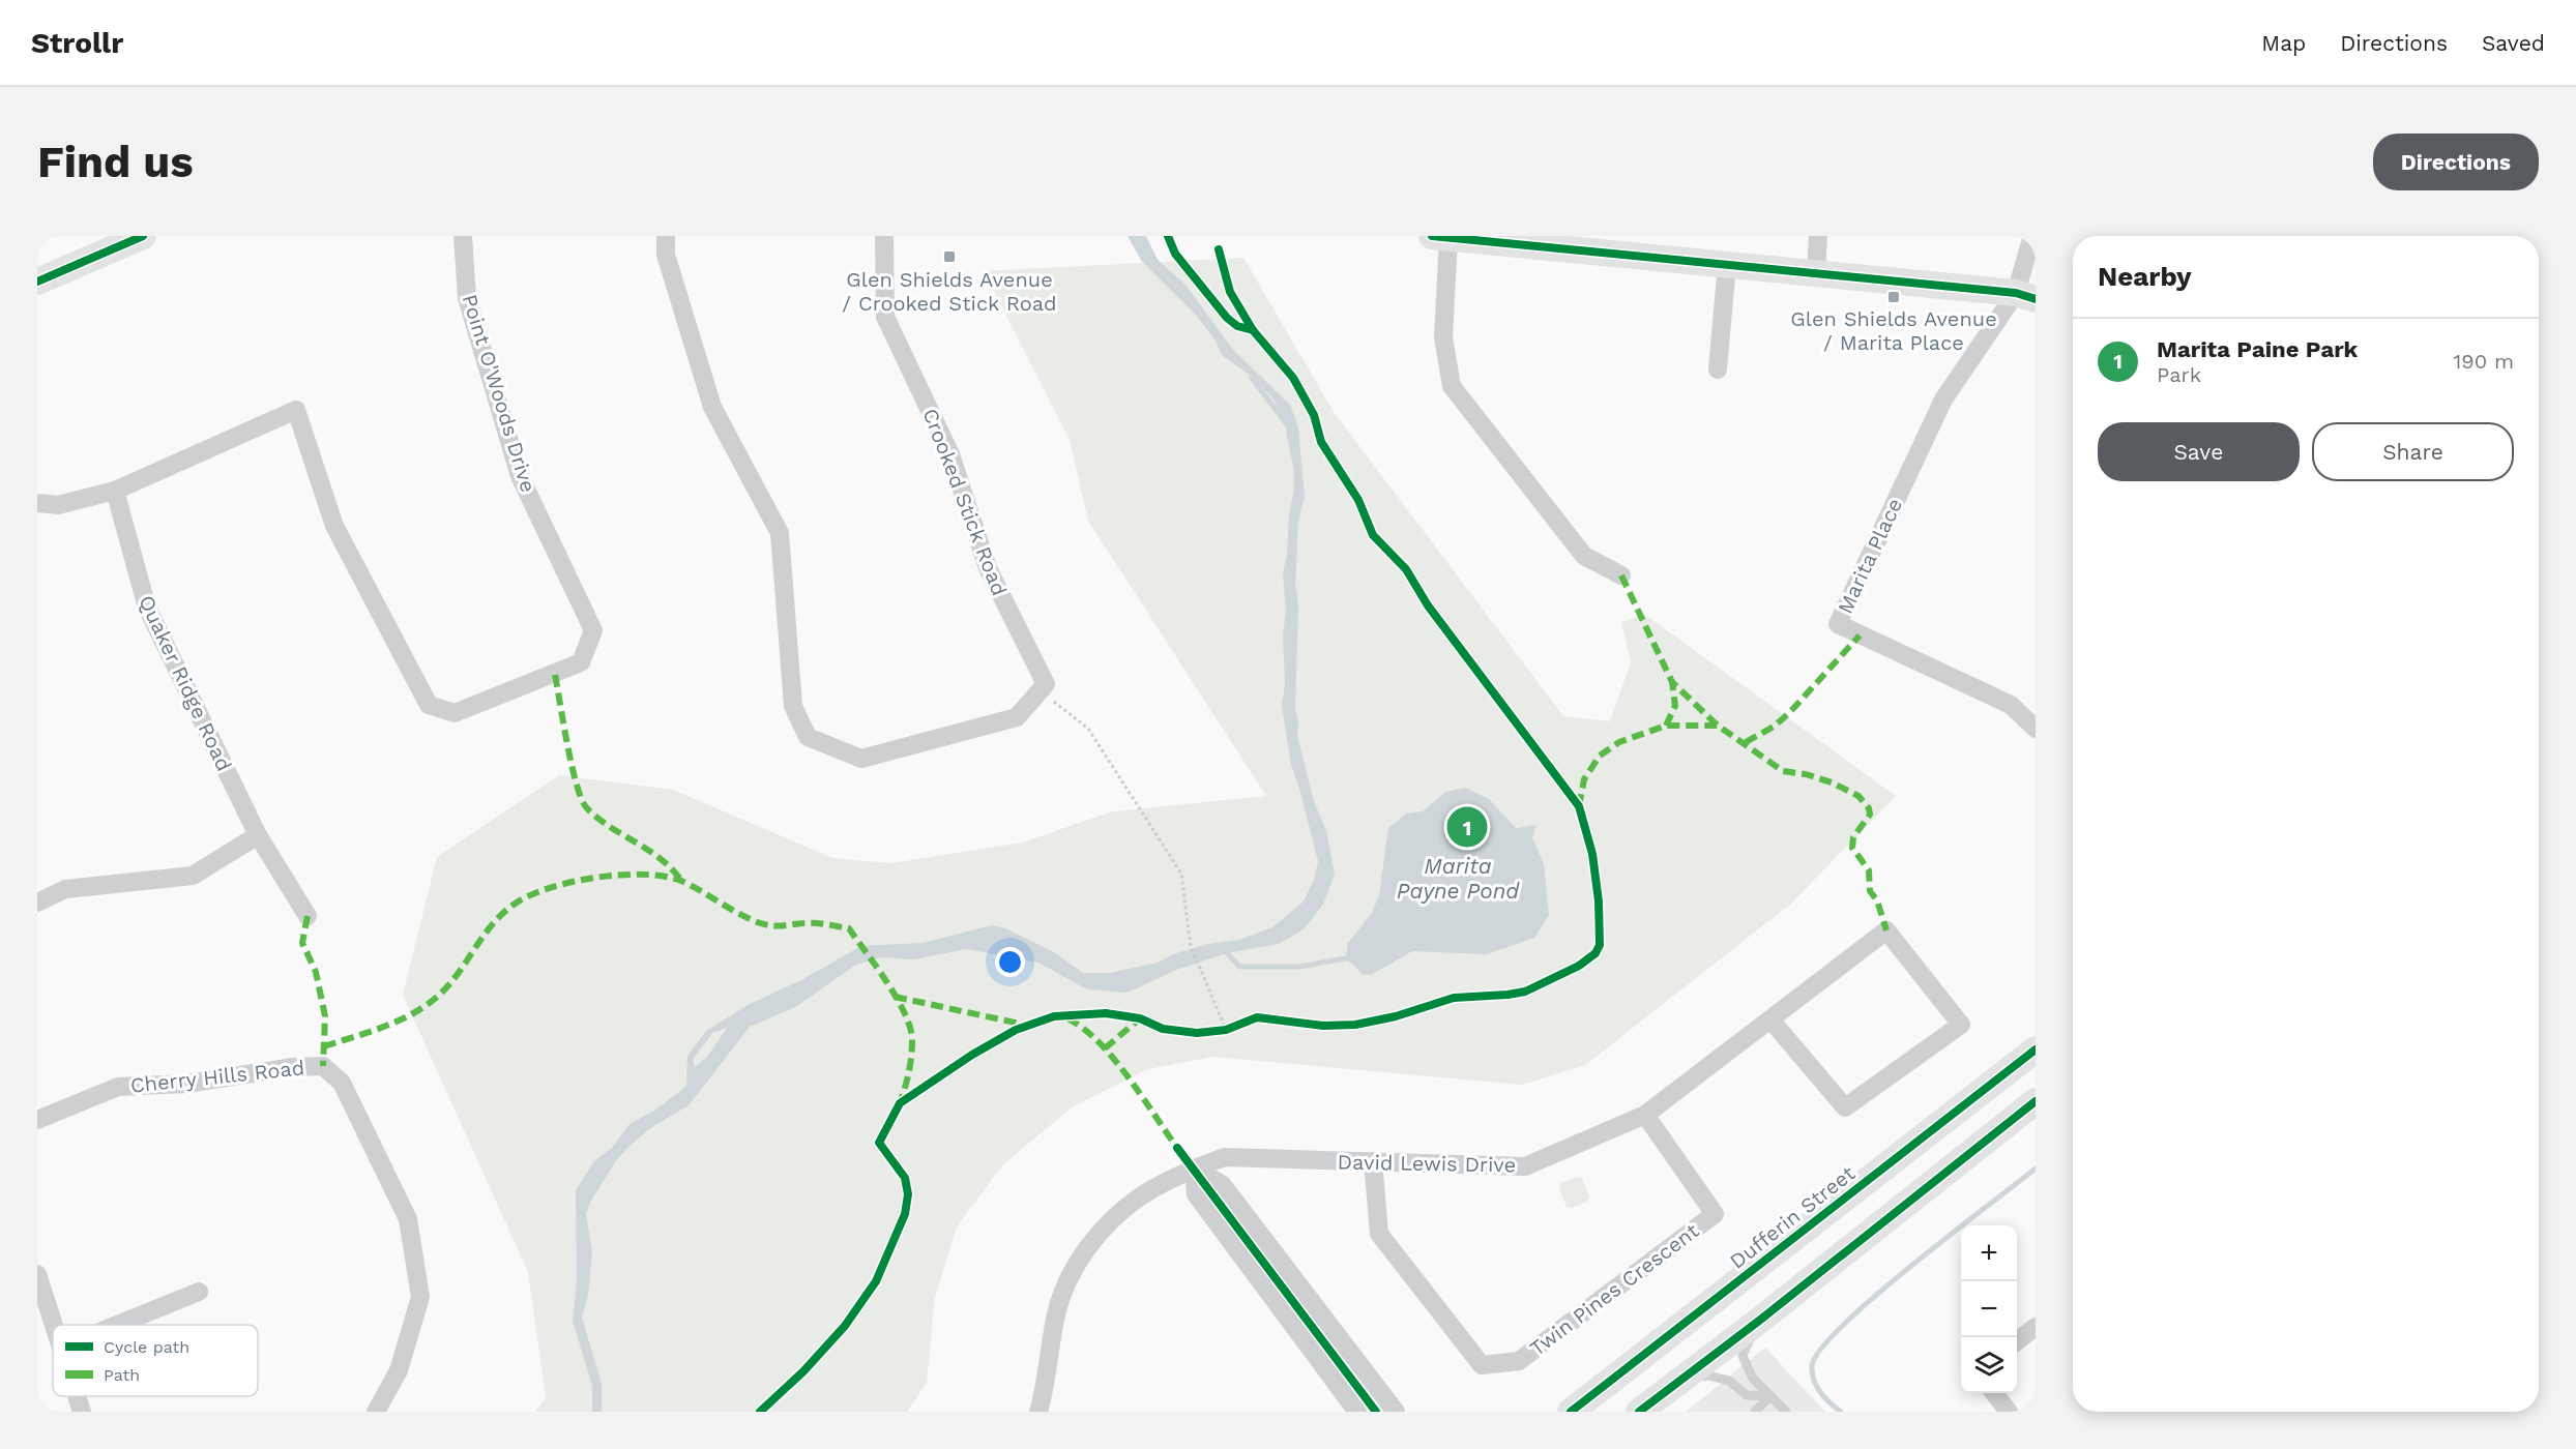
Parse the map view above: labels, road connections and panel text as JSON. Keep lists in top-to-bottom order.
{
  "streets": {
    "main road": ["Dufferin Street"],
    "street": [
      "Point O'Woods Drive",
      "Crooked Stick Road",
      "Marita Place",
      "Quaker Ridge Road",
      "Cherry Hills Road",
      "David Lewis Drive",
      "Twin Pines Crescent"
    ]
  },
  "crossings": [
    ["Point O'Woods Drive", "Quaker Ridge Road"],
    ["David Lewis Drive", "Twin Pines Crescent"]
  ],
  "water": ["Marita Payne Pond"],
  "places": {
    "transit": ["Glen Shields Avenue / Crooked Stick Road", "Glen Shields Avenue / Marita Place"]
  },
  "legend": ["Cycle path", "Path"],
  "page": {
    "header": "Strollr",
    "nav": ["Map", "Directions", "Saved"],
    "buttons": [
      "Directions",
      ["Save", "Share"]
    ],
    "title": "Find us",
    "heading": "Nearby",
    "list": [
      {
        "mark": "1",
        "name": "Marita Paine Park",
        "note": "Park",
        "value": "190 m"
      }
    ],
    "pins": "1",
    "map_buttons": ["+", "−"]
  }
}
